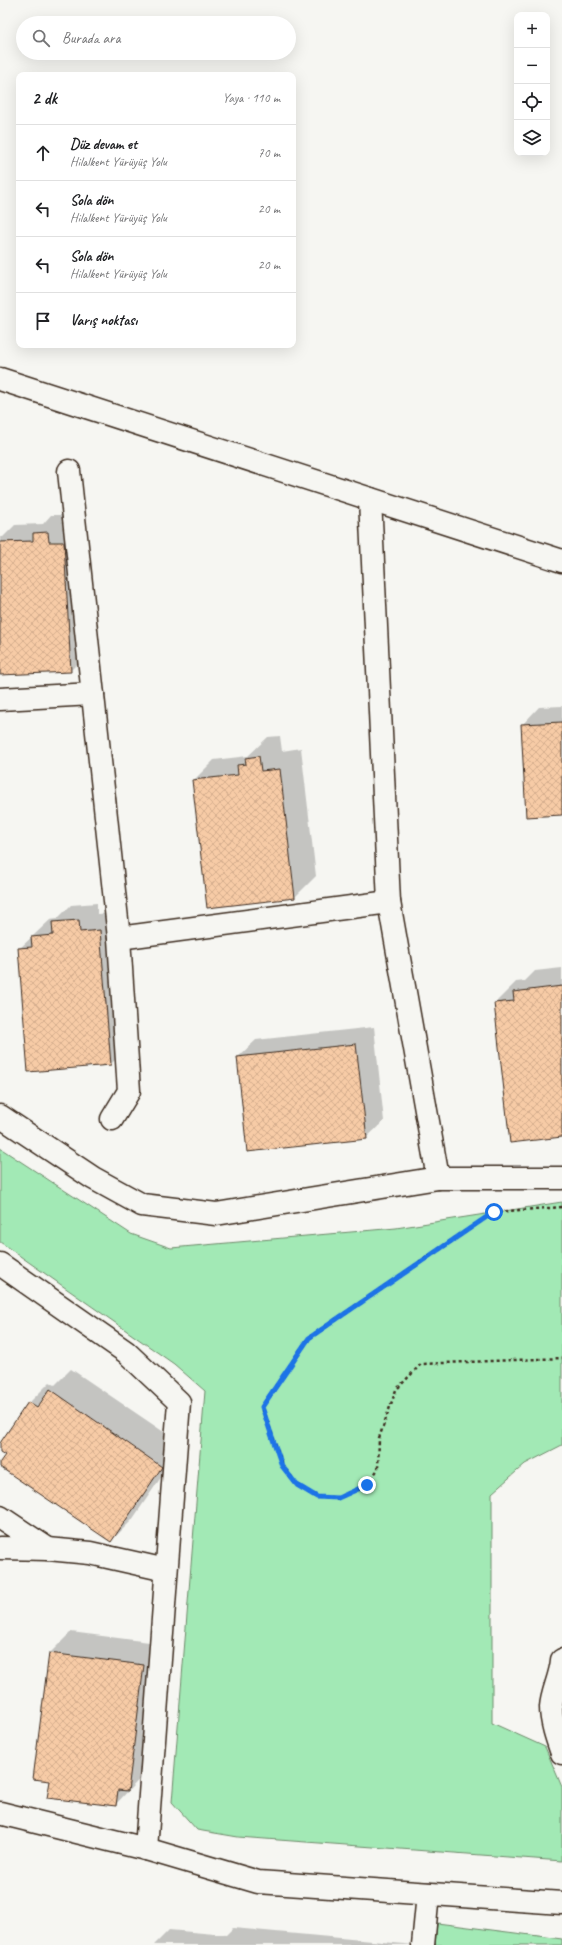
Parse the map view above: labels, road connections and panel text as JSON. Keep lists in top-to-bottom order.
{
  "page": {
    "map_buttons": ["+", "−"],
    "search": "Burada ara",
    "heading": ["2 dk", "Yaya · 110 m"],
    "list": [
      ["Düz devam et", "Hilalkent Yürüyüş Yolu", "70 m"],
      ["Sola dön", "Hilalkent Yürüyüş Yolu", "20 m"],
      ["Sola dön", "Hilalkent Yürüyüş Yolu", "20 m"],
      "Varış noktası"
    ]
  }
}
